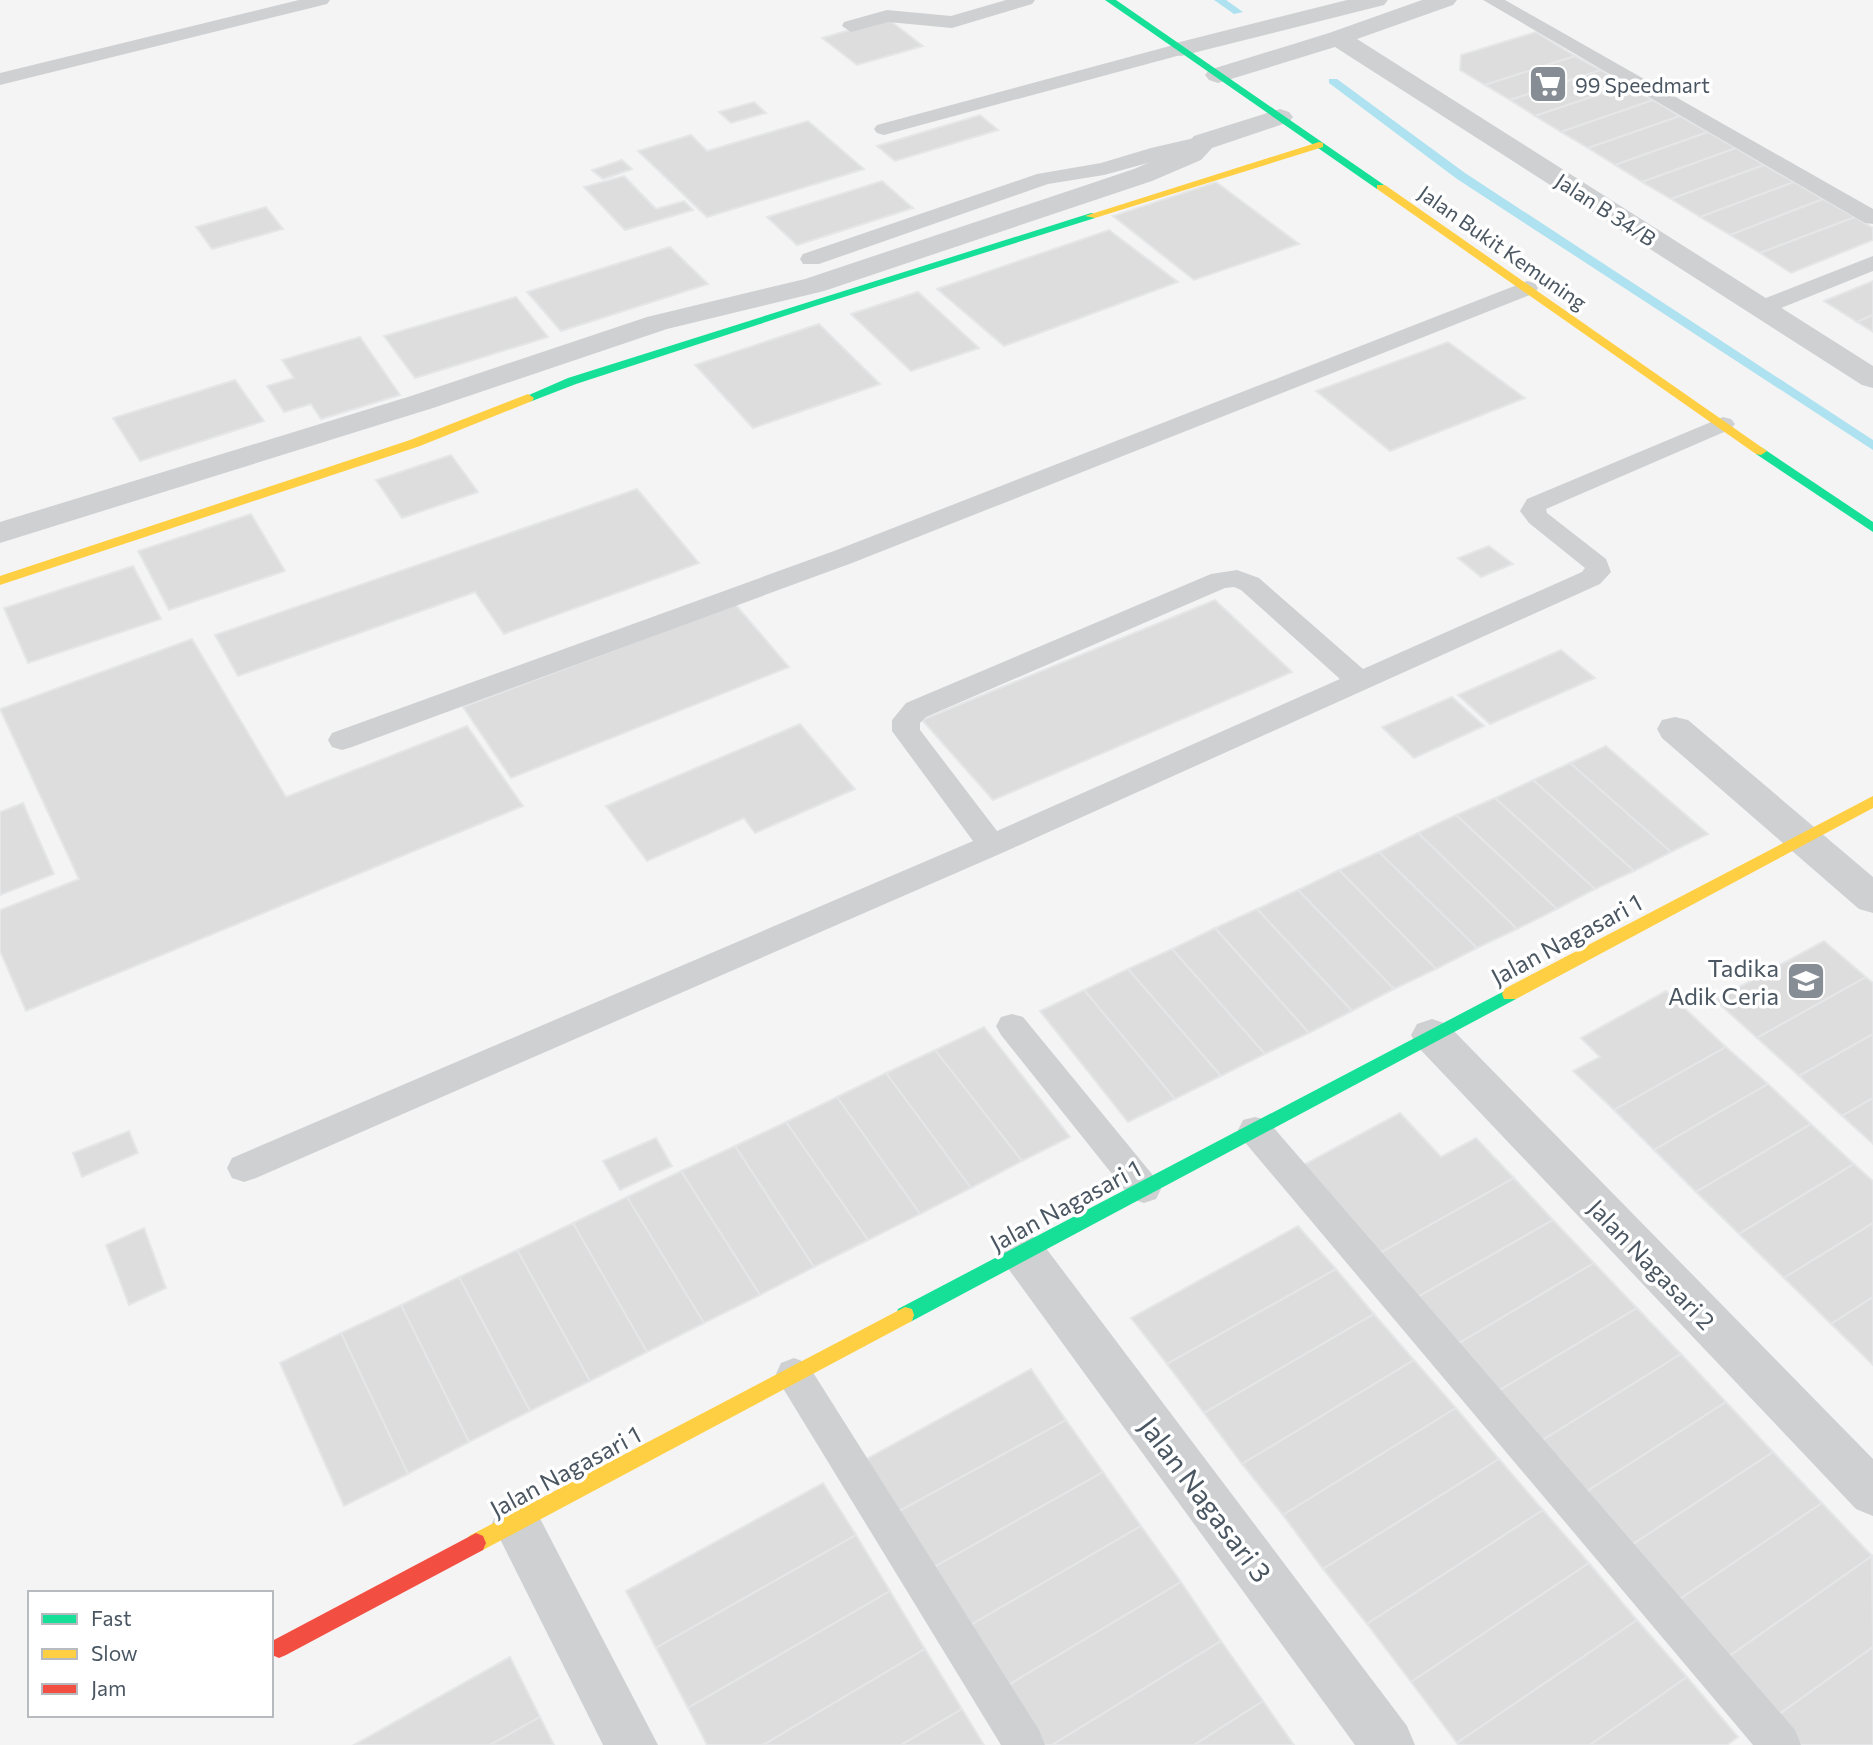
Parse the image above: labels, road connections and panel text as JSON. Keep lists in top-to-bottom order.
{
  "streets": {
    "street": [
      "Jalan B 34/B",
      "Jalan Bukit Kemuning",
      "Jalan Nagasari 1",
      "Jalan Nagasari 2",
      "Jalan Nagasari 3"
    ]
  },
  "crossings": [
    ["Jalan Nagasari 1", "Jalan Nagasari 2"],
    ["Jalan Nagasari 1", "Jalan Nagasari 3"]
  ],
  "places": {
    "supermarket": ["99 Speedmart"],
    "school or university": ["Tadika Adik Ceria"]
  },
  "legend": ["Fast", "Slow", "Jam"]
}
